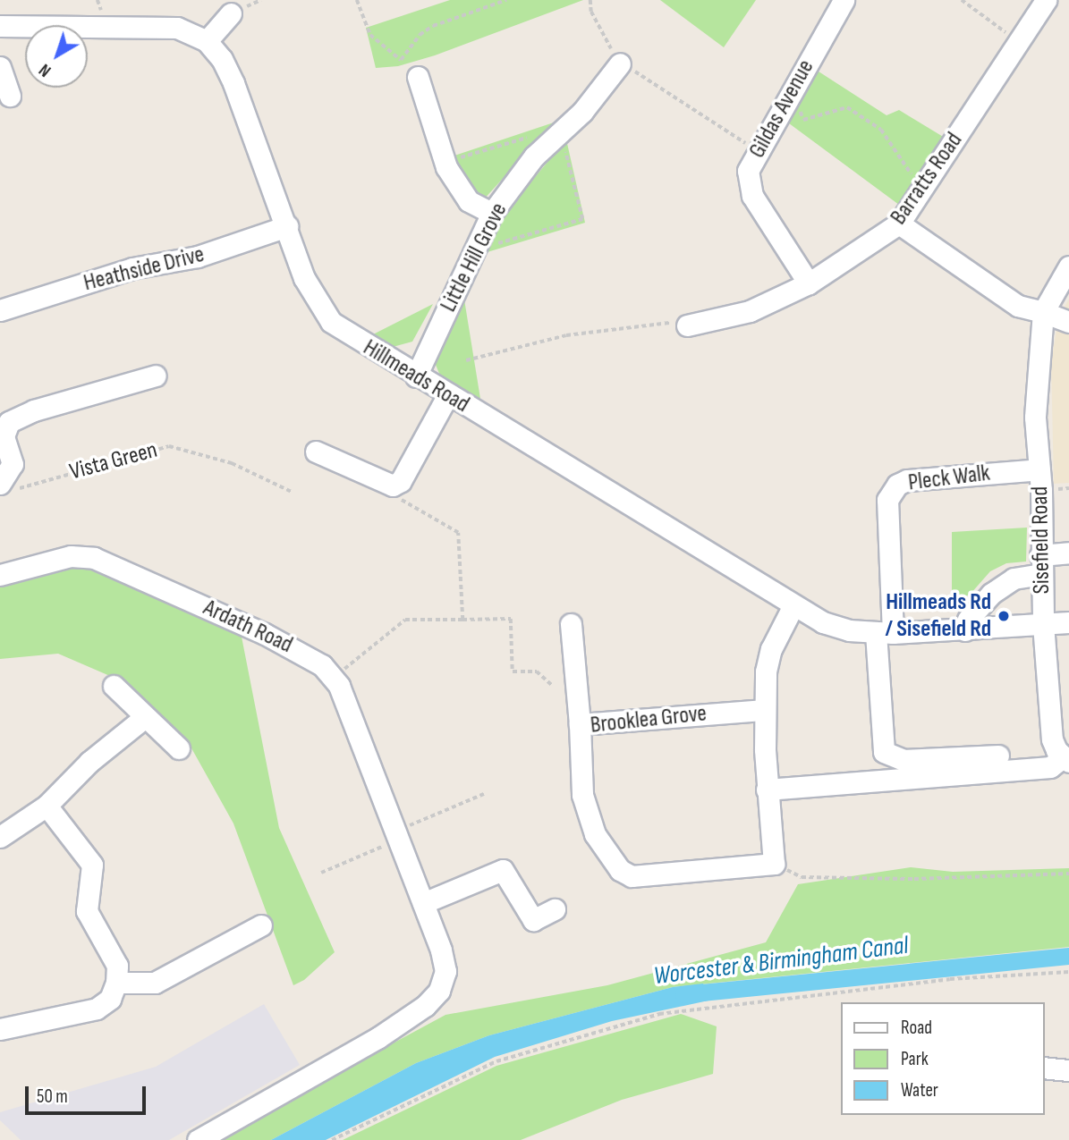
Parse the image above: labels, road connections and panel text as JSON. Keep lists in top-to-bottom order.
{
  "streets": {
    "street": [
      "Gildas Avenue",
      "Barratts Road",
      "Little Hill Grove",
      "Heathside Drive",
      "Hillmeads Road",
      "Pleck Walk",
      "Sisefield Road",
      "Ardath Road",
      "Brooklea Grove"
    ],
    "path": ["Vista Green"]
  },
  "crossings": [
    ["Gildas Avenue", "Barratts Road"],
    ["Little Hill Grove", "Hillmeads Road"],
    ["Heathside Drive", "Hillmeads Road"],
    ["Hillmeads Road", "Pleck Walk"],
    ["Hillmeads Road", "Sisefield Road"],
    ["Pleck Walk", "Sisefield Road"]
  ],
  "water": ["Worcester & Birmingham Canal"],
  "places": ["Hillmeads Rd / Sisefield Rd"],
  "legend": ["Road", "Park", "Water"],
  "scale_bar": "50 m",
  "north": "bottom left"
}
